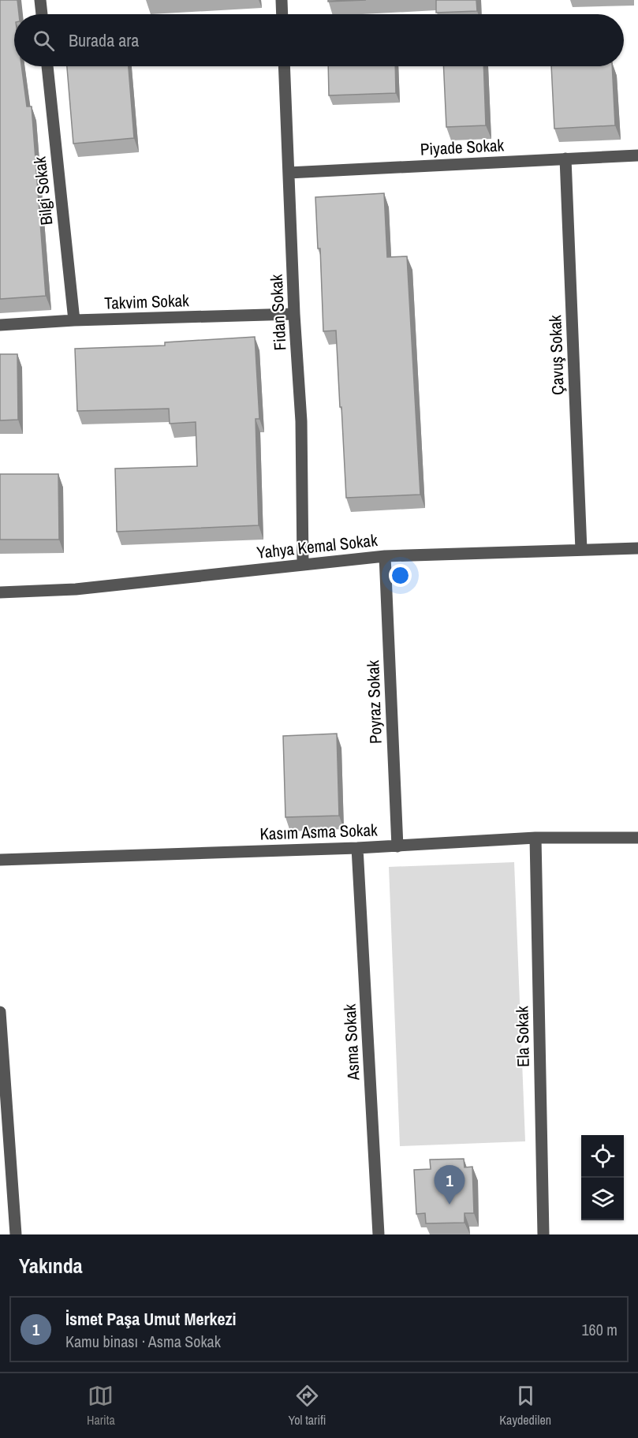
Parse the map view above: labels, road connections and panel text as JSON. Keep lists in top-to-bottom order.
{
  "streets": {
    "street": [
      "Piyade Sokak",
      "Bilgi Sokak",
      "Takvim Sokak",
      "Fidan Sokak",
      "Çavuş Sokak",
      "Yahya Kemal Sokak",
      "Poyraz Sokak",
      "Kasım Asma Sokak",
      "Ela Sokak",
      "Asma Sokak"
    ]
  },
  "crossings": [
    ["Piyade Sokak", "Fidan Sokak"],
    ["Piyade Sokak", "Çavuş Sokak"],
    ["Bilgi Sokak", "Takvim Sokak"],
    ["Takvim Sokak", "Fidan Sokak"],
    ["Fidan Sokak", "Yahya Kemal Sokak"],
    ["Çavuş Sokak", "Yahya Kemal Sokak"],
    ["Yahya Kemal Sokak", "Poyraz Sokak"],
    ["Poyraz Sokak", "Kasım Asma Sokak"],
    ["Kasım Asma Sokak", "Ela Sokak"],
    ["Kasım Asma Sokak", "Asma Sokak"]
  ],
  "page": {
    "search": "Burada ara",
    "pins": "1",
    "heading": "Yakında",
    "list": [
      {
        "mark": "1",
        "name": "İsmet Paşa Umut Merkezi",
        "note": "Kamu binası · Asma Sokak",
        "value": "160 m"
      }
    ],
    "nav": ["Harita", "Yol tarifi", "Kaydedilen"]
  }
}
